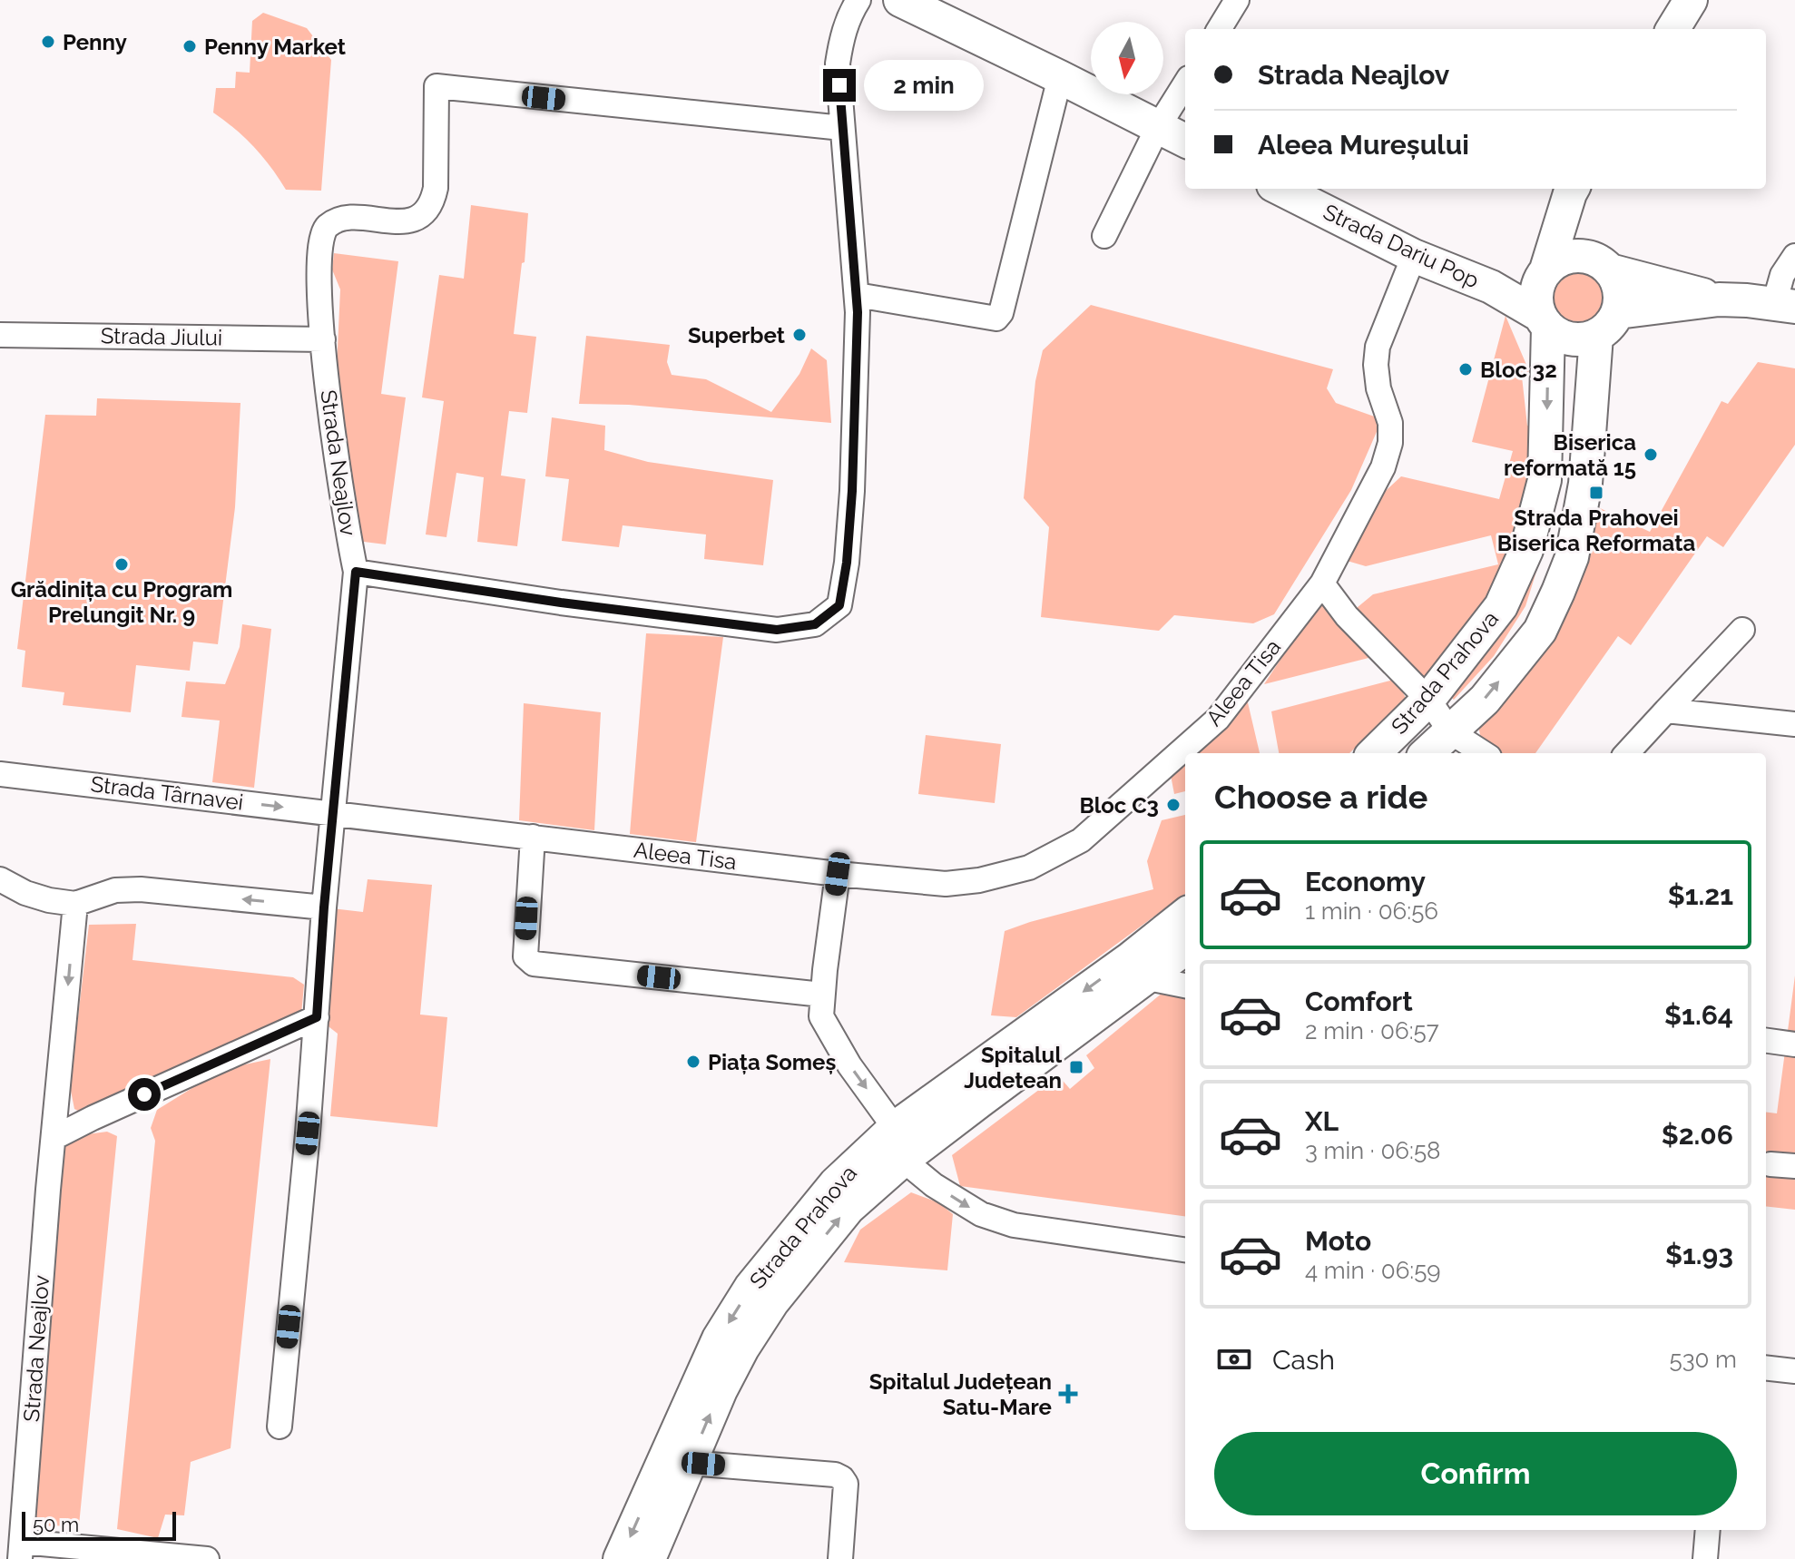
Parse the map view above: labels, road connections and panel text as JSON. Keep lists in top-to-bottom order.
{
  "streets": {
    "street": [
      "Strada Dariu Pop",
      "Strada Jiului",
      "Strada Neajlov",
      "Strada Prahova",
      "Aleea Tisa",
      "Strada Târnavei"
    ]
  },
  "crossings": [
    ["Strada Dariu Pop", "Strada Prahova"],
    ["Strada Dariu Pop", "Aleea Tisa"],
    ["Strada Jiului", "Strada Neajlov"],
    ["Strada Neajlov", "Aleea Tisa"],
    ["Strada Neajlov", "Strada Târnavei"],
    ["Aleea Tisa", "Strada Târnavei"]
  ],
  "places": {
    "other": [
      "Penny",
      "Penny Market",
      "Superbet",
      "Bloc 32",
      "Biserica reformată 15",
      "Grădinița cu Program Prelungit Nr. 9",
      "Bloc C3",
      "Piața Someș"
    ],
    "transit": ["Strada Prahovei Biserica Reformata", "Spitalul Judetean"],
    "health": ["Spitalul Județean Satu-Mare"]
  },
  "scale_bar": "50 m",
  "north": "bottom",
  "page": {
    "banner": ["Strada Neajlov", "Aleea Mureșului"],
    "bubble": "2 min",
    "heading": "Choose a ride",
    "list": [
      {
        "name": "Economy",
        "note": "1 min · 06:56",
        "value": "$1.21"
      },
      {
        "name": "Comfort",
        "note": "2 min · 06:57",
        "value": "$1.64"
      },
      {
        "name": "XL",
        "note": "3 min · 06:58",
        "value": "$2.06"
      },
      {
        "name": "Moto",
        "note": "4 min · 06:59",
        "value": "$1.93"
      }
    ],
    "pay": ["Cash", "530 m"],
    "buttons": "Confirm",
    "scale": "50 m"
  }
}
